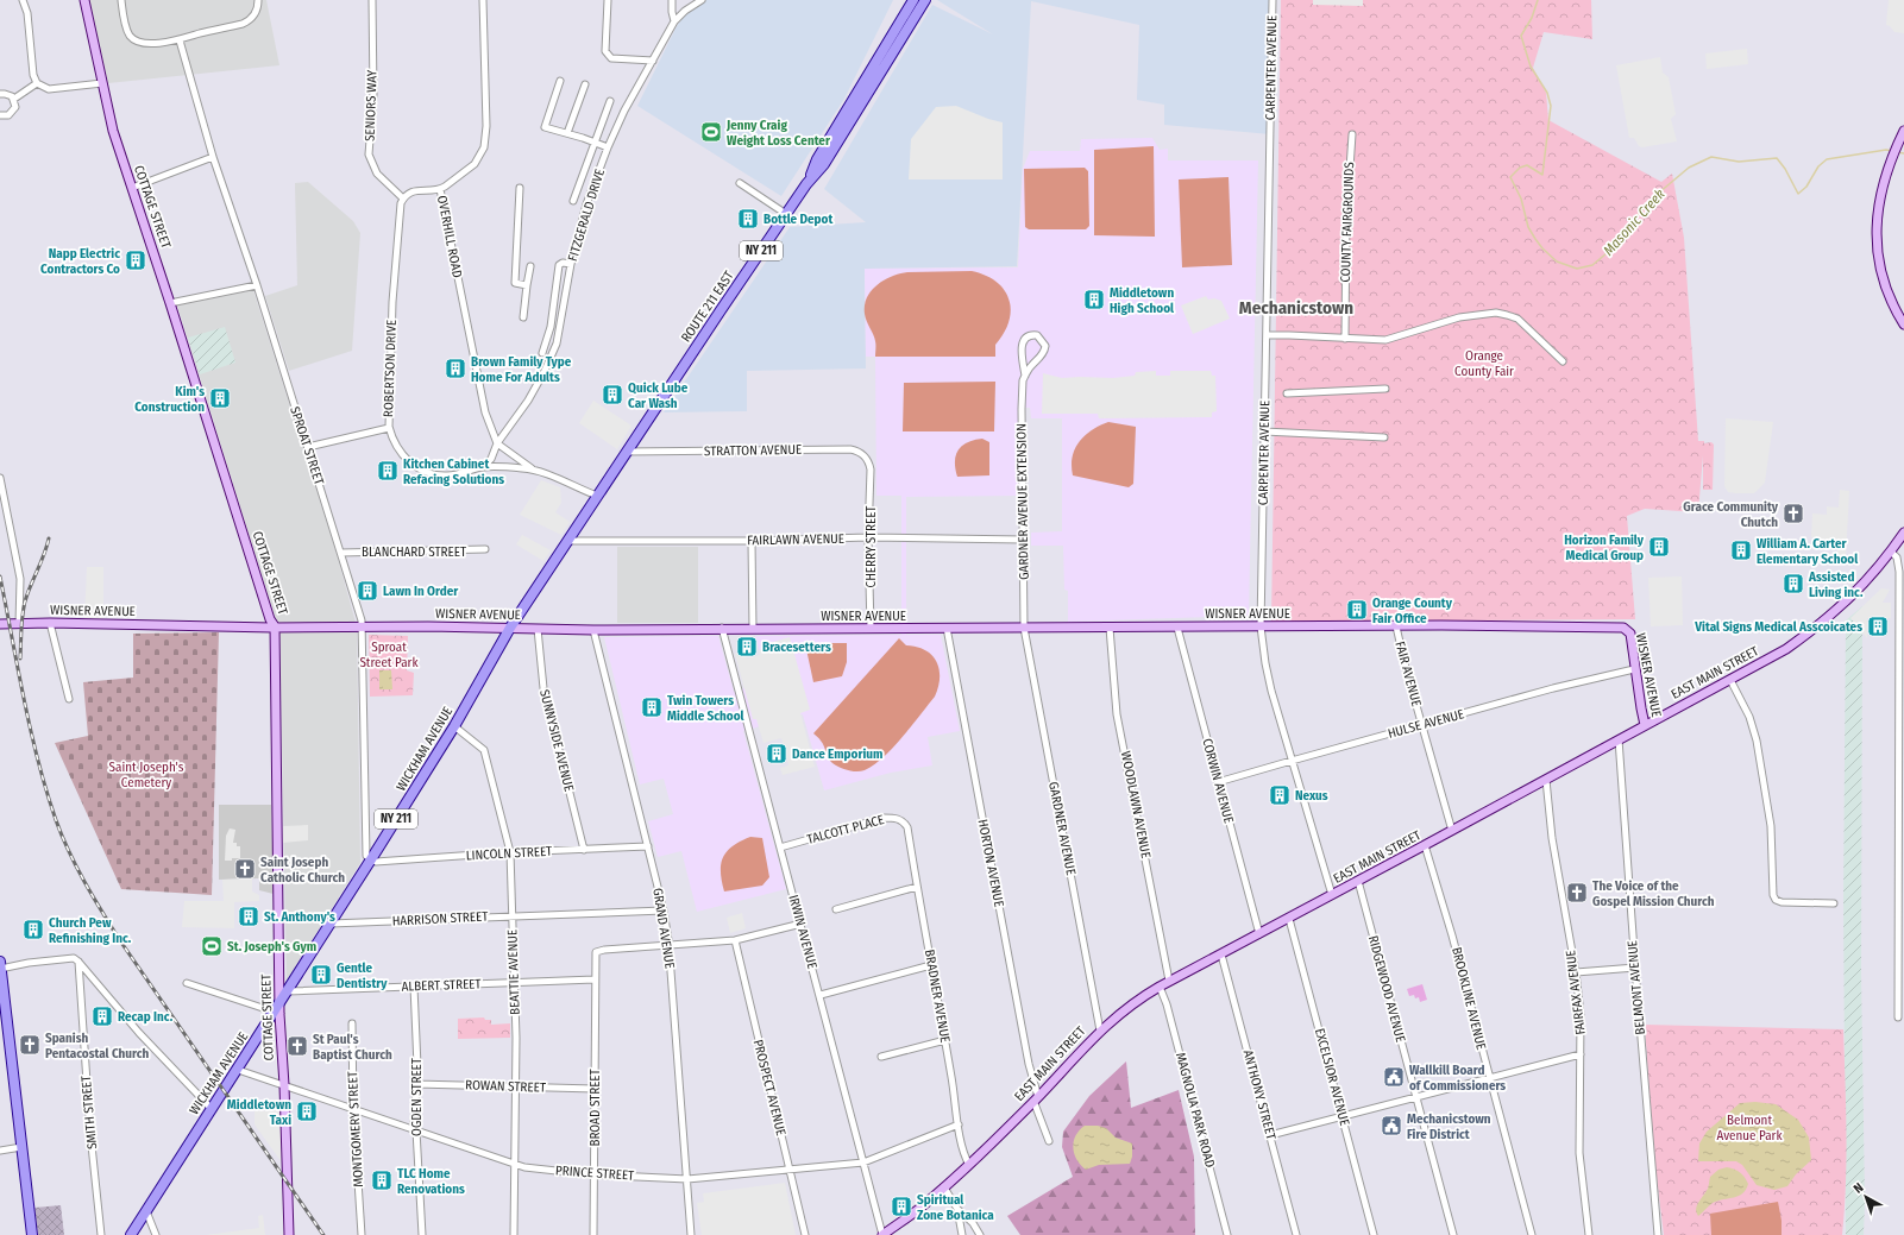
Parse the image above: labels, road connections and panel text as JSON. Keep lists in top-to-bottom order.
{
  "streets": {
    "main road": ["NY 211", "ROUTE 211 EAST", "WICKHAM AVENUE"],
    "street": [
      "CARPENTER AVENUE",
      "SENIORS WAY",
      "COTTAGE STREET",
      "FITZGERALD DRIVE",
      "COUNTY FAIRGROUNDS",
      "OVERHILL ROAD",
      "ROBERTSON DRIVE",
      "SPROAT STREET",
      "STRATTON AVENUE",
      "GARDNER AVENUE EXTENSION",
      "FAIRLAWN AVENUE",
      "CHERRY STREET",
      "BLANCHARD STREET",
      "WISNER AVENUE",
      "EAST MAIN STREET",
      "FAIR AVENUE",
      "HULSE AVENUE",
      "SUNNYSIDE AVENUE",
      "CORWIN AVENUE",
      "WOODLAWN AVENUE",
      "GARDNER AVENUE",
      "TALCOTT PLACE",
      "LINCOLN STREET",
      "HORTON AVENUE",
      "HARRISON STREET",
      "GRAND AVENUE",
      "IRWIN AVENUE",
      "BEATTIE AVENUE",
      "ALBERT STREET",
      "BELMONT AVENUE",
      "RIDGEWOOD AVENUE",
      "FAIRFAX AVENUE",
      "BRADNER AVENUE",
      "BROOKLINE AVENUE",
      "EXCELSIOR AVENUE",
      "ROWAN STREET",
      "PROSPECT AVENUE",
      "ANTHONY STREET",
      "OGDEN STREET",
      "BROAD STREET",
      "MAGNOLIA PARK ROAD",
      "SMITH STREET",
      "MONTGOMERY STREET",
      "PRINCE STREET"
    ]
  },
  "crossings": [
    ["CARPENTER AVENUE", "WISNER AVENUE"],
    ["CARPENTER AVENUE", "EAST MAIN STREET"],
    ["CARPENTER AVENUE", "HULSE AVENUE"],
    ["SENIORS WAY", "ROBERTSON DRIVE"],
    ["COTTAGE STREET", "WISNER AVENUE"],
    ["COTTAGE STREET", "WICKHAM AVENUE"],
    ["COTTAGE STREET", "PRINCE STREET"],
    ["FITZGERALD DRIVE", "OVERHILL ROAD"],
    ["FITZGERALD DRIVE", "ROBERTSON DRIVE"],
    ["ROUTE 211 EAST", "STRATTON AVENUE"],
    ["ROUTE 211 EAST", "WICKHAM AVENUE"],
    ["ROBERTSON DRIVE", "WICKHAM AVENUE"],
    ["SPROAT STREET", "BLANCHARD STREET"],
    ["SPROAT STREET", "WISNER AVENUE"],
    ["SPROAT STREET", "WICKHAM AVENUE"],
    ["SPROAT STREET", "LINCOLN STREET"],
    ["STRATTON AVENUE", "CHERRY STREET"],
    ["STRATTON AVENUE", "WICKHAM AVENUE"],
    ["GARDNER AVENUE EXTENSION", "FAIRLAWN AVENUE"],
    ["GARDNER AVENUE EXTENSION", "WISNER AVENUE"],
    ["GARDNER AVENUE EXTENSION", "GARDNER AVENUE"],
    ["FAIRLAWN AVENUE", "CHERRY STREET"],
    ["FAIRLAWN AVENUE", "WICKHAM AVENUE"],
    ["CHERRY STREET", "WISNER AVENUE"],
    ["WISNER AVENUE", "EAST MAIN STREET"],
    ["WISNER AVENUE", "FAIR AVENUE"],
    ["WISNER AVENUE", "HULSE AVENUE"],
    ["WISNER AVENUE", "SUNNYSIDE AVENUE"],
    ["WISNER AVENUE", "WICKHAM AVENUE"],
    ["WISNER AVENUE", "CORWIN AVENUE"],
    ["WISNER AVENUE", "WOODLAWN AVENUE"],
    ["WISNER AVENUE", "GARDNER AVENUE"],
    ["WISNER AVENUE", "HORTON AVENUE"],
    ["WISNER AVENUE", "GRAND AVENUE"],
    ["WISNER AVENUE", "IRWIN AVENUE"],
    ["EAST MAIN STREET", "FAIR AVENUE"],
    ["EAST MAIN STREET", "CORWIN AVENUE"],
    ["EAST MAIN STREET", "WOODLAWN AVENUE"],
    ["EAST MAIN STREET", "GARDNER AVENUE"],
    ["EAST MAIN STREET", "HORTON AVENUE"],
    ["EAST MAIN STREET", "IRWIN AVENUE"],
    ["EAST MAIN STREET", "BELMONT AVENUE"],
    ["EAST MAIN STREET", "RIDGEWOOD AVENUE"],
    ["EAST MAIN STREET", "FAIRFAX AVENUE"],
    ["EAST MAIN STREET", "BRADNER AVENUE"],
    ["EAST MAIN STREET", "BROOKLINE AVENUE"],
    ["EAST MAIN STREET", "EXCELSIOR AVENUE"],
    ["EAST MAIN STREET", "ANTHONY STREET"],
    ["EAST MAIN STREET", "MAGNOLIA PARK ROAD"],
    ["FAIR AVENUE", "HULSE AVENUE"],
    ["HULSE AVENUE", "CORWIN AVENUE"],
    ["SUNNYSIDE AVENUE", "LINCOLN STREET"],
    ["WICKHAM AVENUE", "LINCOLN STREET"],
    ["WICKHAM AVENUE", "HARRISON STREET"],
    ["WICKHAM AVENUE", "BEATTIE AVENUE"],
    ["WICKHAM AVENUE", "ALBERT STREET"],
    ["WICKHAM AVENUE", "PRINCE STREET"],
    ["TALCOTT PLACE", "IRWIN AVENUE"],
    ["TALCOTT PLACE", "BRADNER AVENUE"],
    ["LINCOLN STREET", "GRAND AVENUE"],
    ["LINCOLN STREET", "BEATTIE AVENUE"],
    ["HARRISON STREET", "GRAND AVENUE"],
    ["HARRISON STREET", "BEATTIE AVENUE"],
    ["GRAND AVENUE", "BROAD STREET"],
    ["GRAND AVENUE", "PRINCE STREET"],
    ["IRWIN AVENUE", "PRINCE STREET"],
    ["BEATTIE AVENUE", "ALBERT STREET"],
    ["BEATTIE AVENUE", "ROWAN STREET"],
    ["BEATTIE AVENUE", "PRINCE STREET"],
    ["ALBERT STREET", "OGDEN STREET"],
    ["ALBERT STREET", "BROAD STREET"],
    ["BRADNER AVENUE", "PRINCE STREET"],
    ["ROWAN STREET", "OGDEN STREET"],
    ["ROWAN STREET", "BROAD STREET"],
    ["PROSPECT AVENUE", "PRINCE STREET"],
    ["OGDEN STREET", "PRINCE STREET"],
    ["BROAD STREET", "PRINCE STREET"],
    ["MONTGOMERY STREET", "PRINCE STREET"]
  ],
  "districts": ["Mechanicstown"],
  "water": ["Masonic Creek"],
  "parks": [
    "Orange County Fair",
    "Sproat Street Park",
    "Saint Joseph's Cemetery",
    "Belmont Avenue Park"
  ],
  "places": {
    "sports": ["Jenny Craig Weight Loss Center", "St. Joseph's Gym"],
    "building": [
      "Bottle Depot",
      "Napp Electric Contractors Co",
      "Middletown High School",
      "Brown Family Type Home For Adults",
      "Quick Lube Car Wash",
      "Kim's Construction",
      "Kitchen Cabinet Refacing Solutions",
      "Horizon Family Medical Group",
      "William A. Carter Elementary School",
      "Assisted Living inc.",
      "Lawn In Order",
      "Orange County Fair Office",
      "Vital Signs Medical Asscoicates",
      "Bracesetters",
      "Twin Towers Middle School",
      "Dance Emporium",
      "Nexus",
      "St. Anthony's",
      "Church Pew Refinishing Inc.",
      "Gentle Dentistry",
      "Recap Inc.",
      "Middletown Taxi",
      "TLC Home Renovations",
      "Spiritual Zone Botanica"
    ],
    "church": [
      "Grace Community Chutch",
      "Saint Joseph Catholic Church",
      "The Voice of the Gospel Mission Church",
      "Spanish Pentacostal Church",
      "St Paul's Baptist Church"
    ],
    "public building": ["Wallkill Board of Commissioners", "Mechanicstown Fire District"]
  },
  "north": "top left"
}
